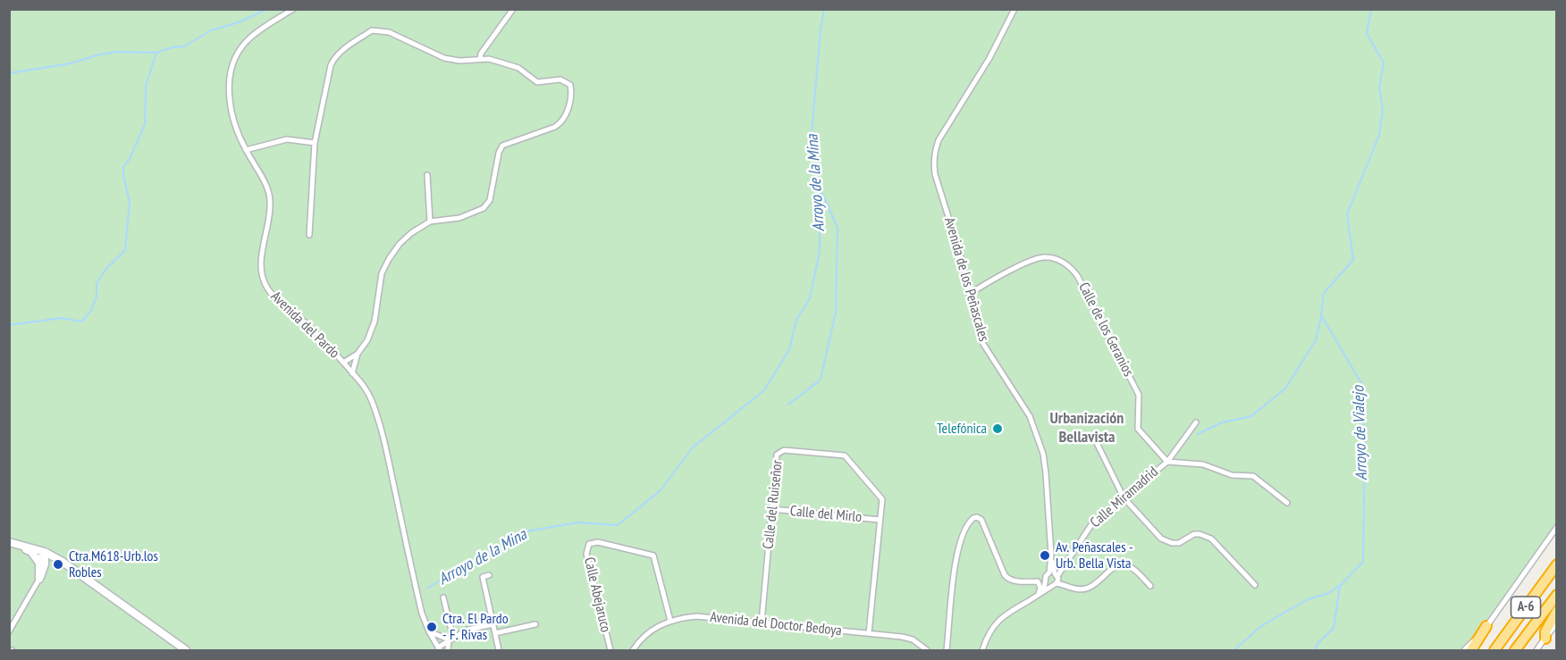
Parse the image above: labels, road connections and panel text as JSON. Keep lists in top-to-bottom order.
{
  "streets": {
    "highway": ["A-6"],
    "street": [
      "Avenida de los Peñascales",
      "Avenida del Pardo",
      "Calle de los Geranios",
      "Calle Miramadrid",
      "Calle del Ruiseñor",
      "Calle del Mirlo",
      "Calle Abejaruco",
      "Avenida del Doctor Bedoya"
    ]
  },
  "crossings": [
    ["Avenida de los Peñascales", "Calle de los Geranios"],
    ["Avenida de los Peñascales", "Calle Miramadrid"],
    ["Calle de los Geranios", "Calle Miramadrid"],
    ["Calle del Ruiseñor", "Calle del Mirlo"],
    ["Calle del Ruiseñor", "Avenida del Doctor Bedoya"],
    ["Calle Abejaruco", "Avenida del Doctor Bedoya"]
  ],
  "districts": ["Urbanización Bellavista"],
  "water": ["Arroyo de la Mina", "Arroyo de Vialejo"],
  "places": [
    "Telefónica",
    "Av. Peñascales - Urb. Bella Vista",
    "Ctra.M618-Urb.los Robles",
    "Ctra. El Pardo - F. Rivas"
  ]
}
